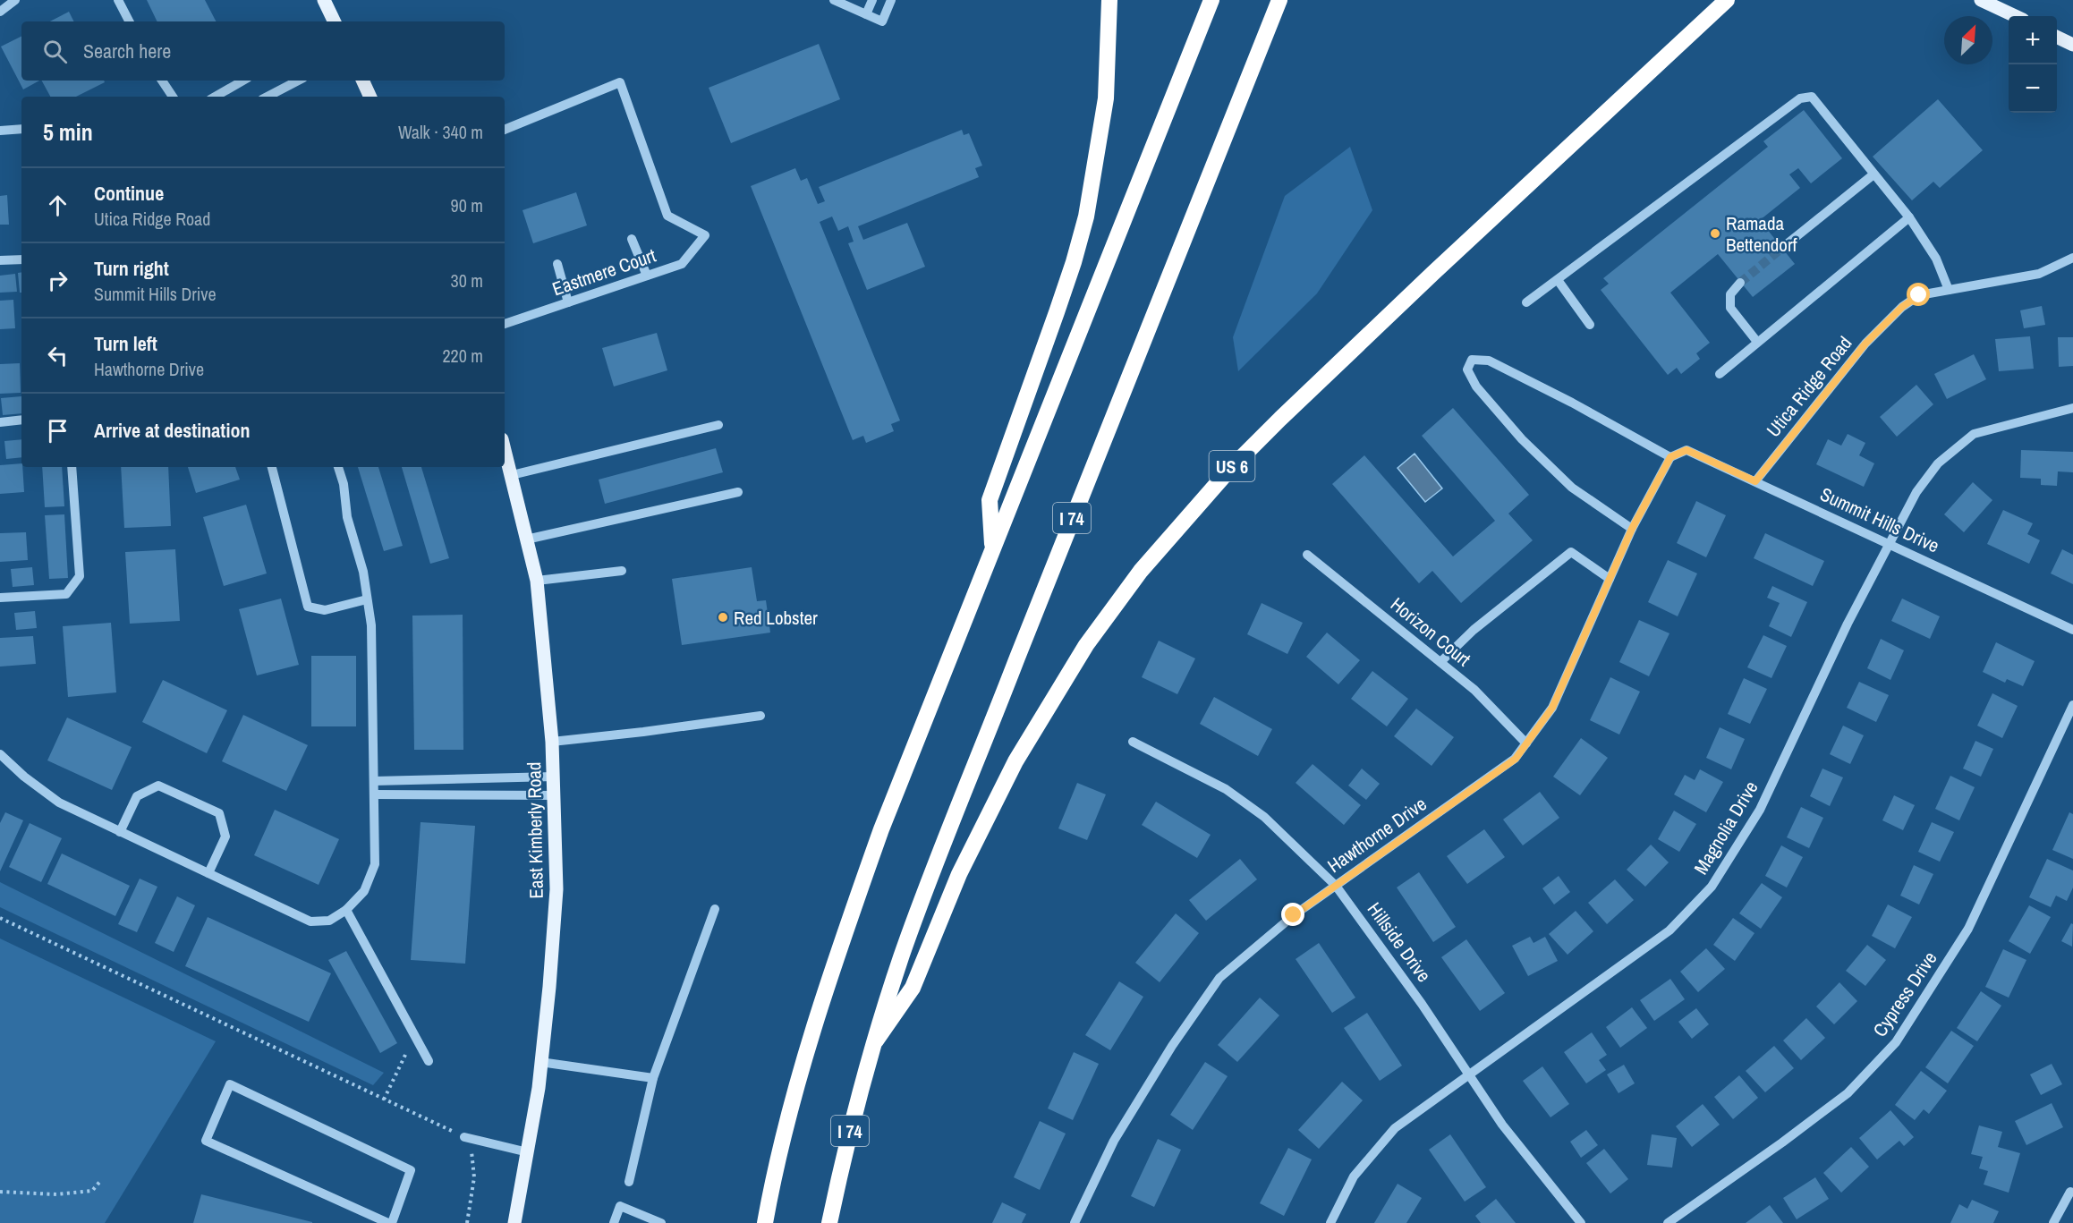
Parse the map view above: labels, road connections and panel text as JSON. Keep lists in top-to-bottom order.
{
  "streets": {
    "highway": ["US 6", "I 74"],
    "main road": ["East Kimberly Road"],
    "street": [
      "Eastmere Court",
      "Utica Ridge Road",
      "Summit Hills Drive",
      "Horizon Court",
      "Magnolia Drive",
      "Hawthorne Drive",
      "Hillside Drive",
      "Cypress Drive"
    ]
  },
  "crossings": [
    ["Utica Ridge Road", "Summit Hills Drive"],
    ["US 6", "I 74"],
    ["Summit Hills Drive", "Magnolia Drive"],
    ["Summit Hills Drive", "Hawthorne Drive"],
    ["Horizon Court", "Hawthorne Drive"],
    ["Magnolia Drive", "Hillside Drive"],
    ["Hawthorne Drive", "Hillside Drive"]
  ],
  "places": ["Ramada Bettendorf", "Red Lobster"],
  "north": "top right",
  "page": {
    "map_buttons": ["+", "−"],
    "search": "Search here",
    "heading": ["5 min", "Walk · 340 m"],
    "list": [
      ["Continue", "Utica Ridge Road", "90 m"],
      ["Turn right", "Summit Hills Drive", "30 m"],
      ["Turn left", "Hawthorne Drive", "220 m"],
      "Arrive at destination"
    ]
  }
}
